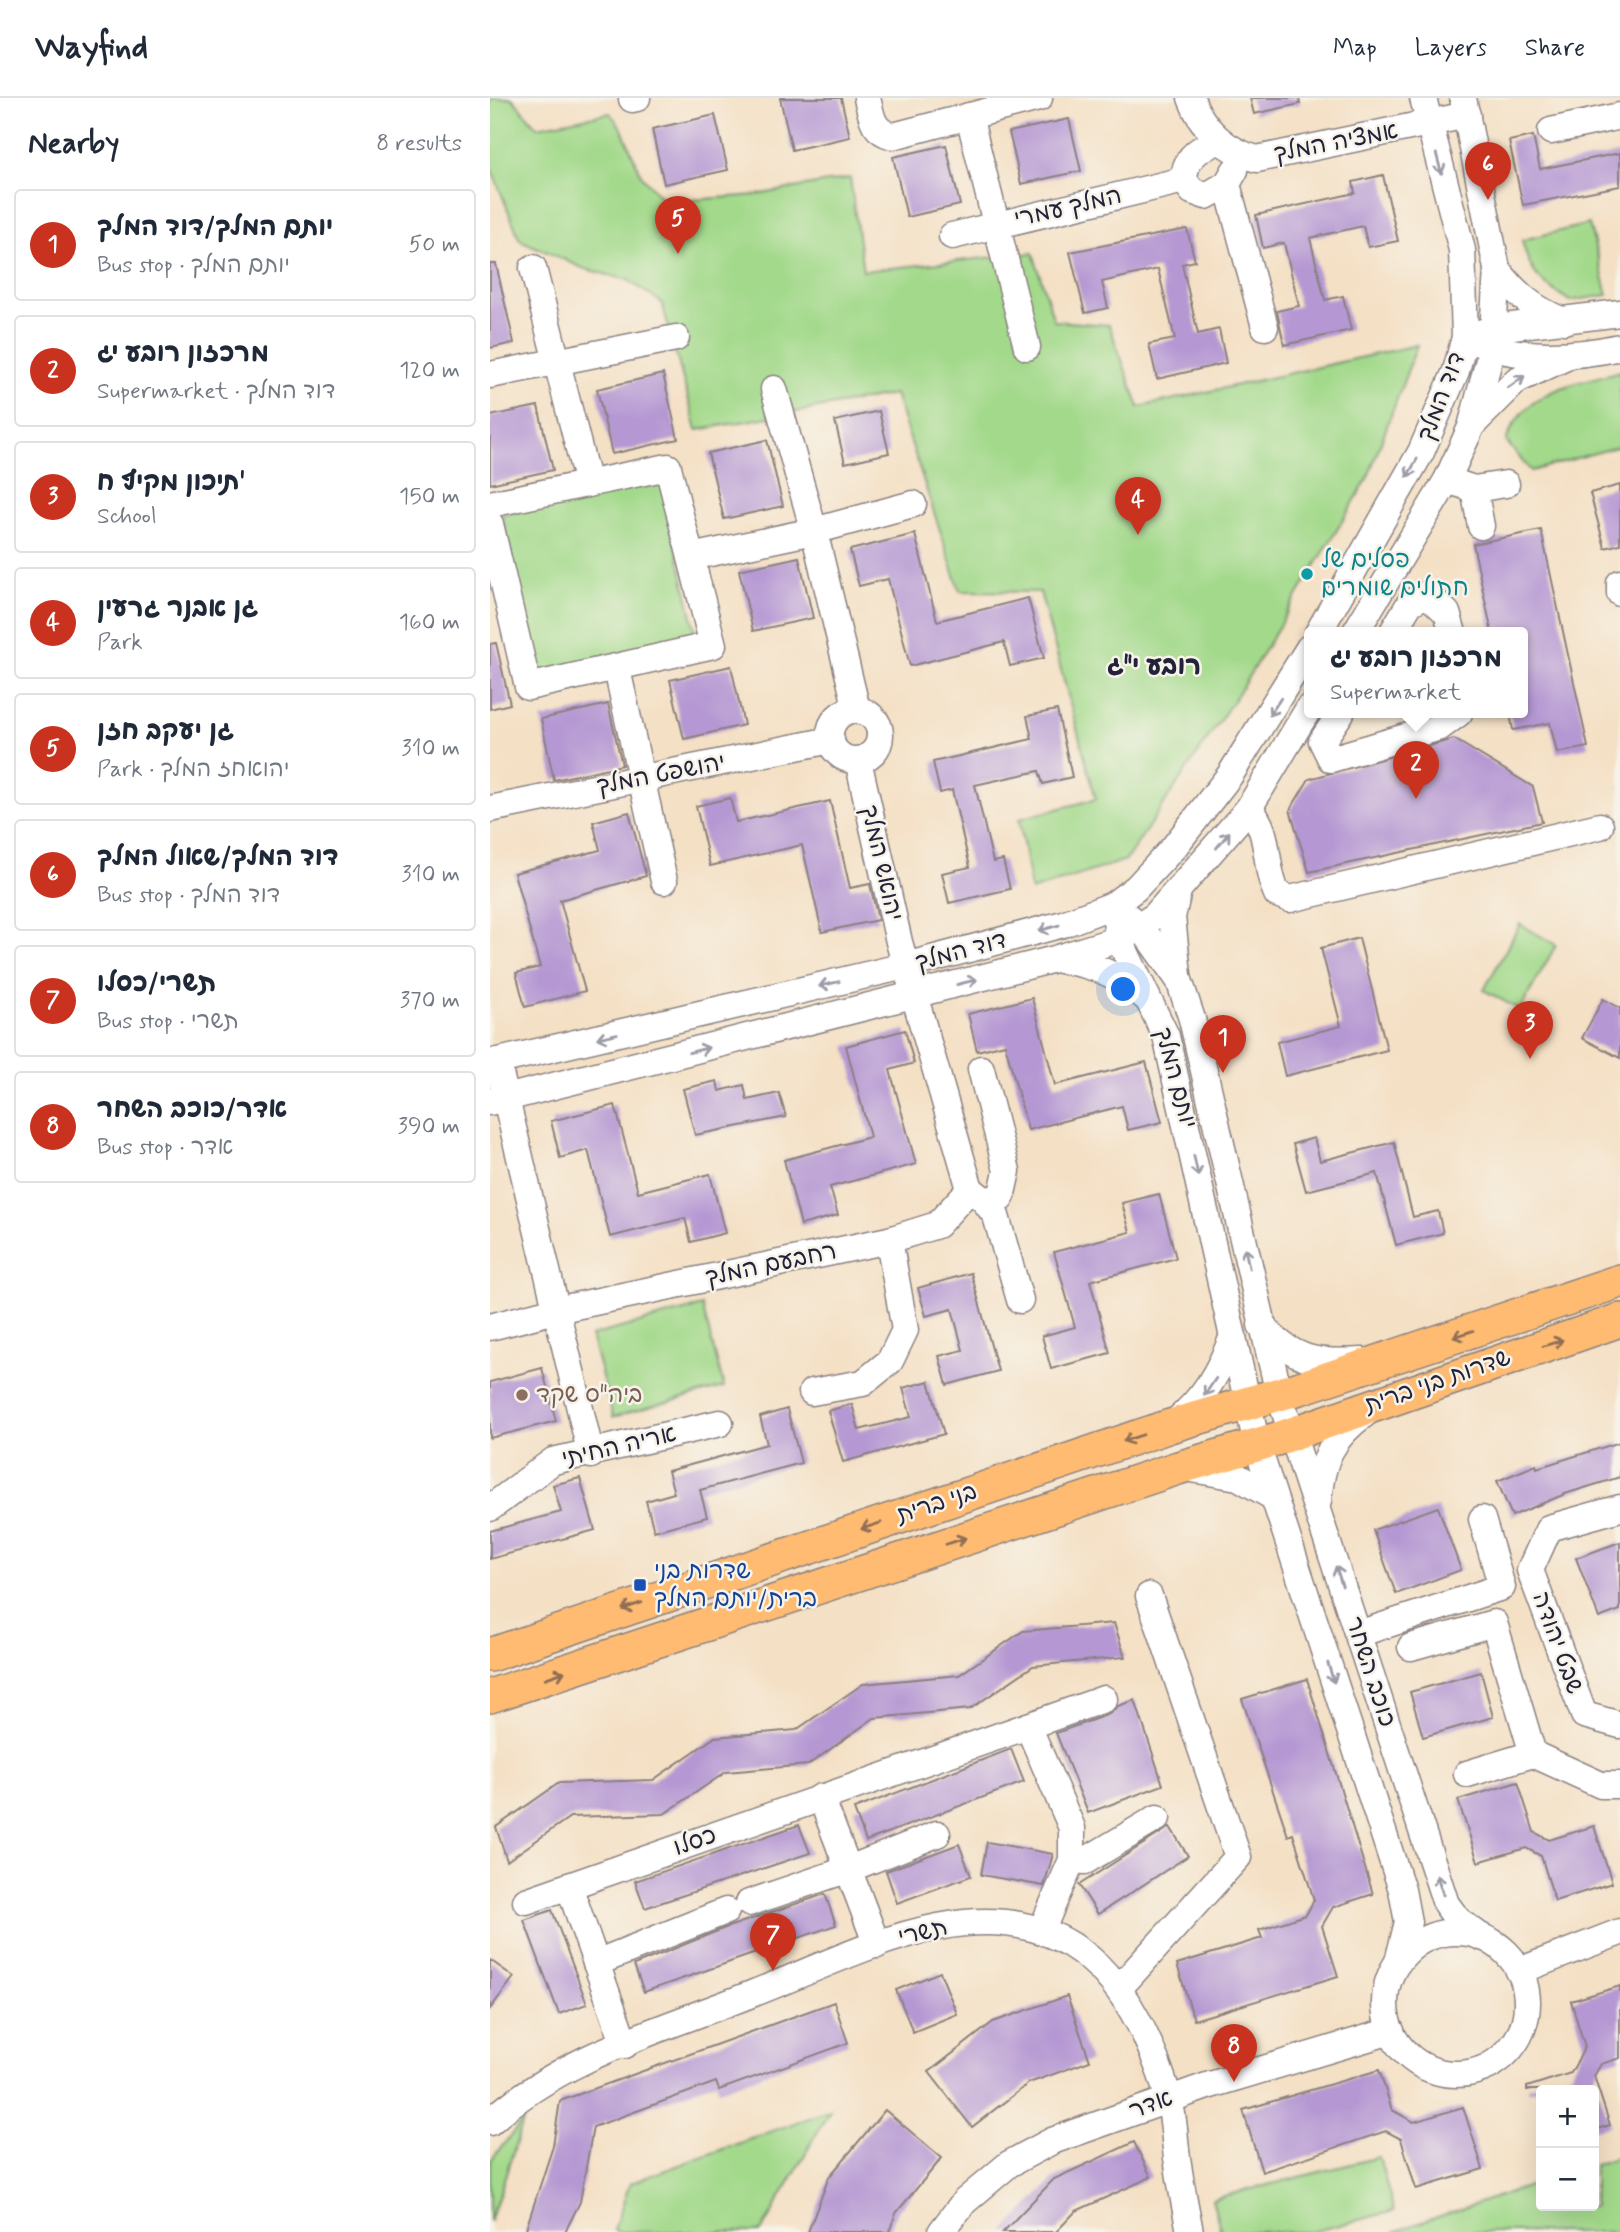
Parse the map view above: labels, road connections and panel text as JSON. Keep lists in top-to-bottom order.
{
  "streets": {
    "main road": ["שדרות בני ברית", "בני ברית"],
    "street": [
      "אמציה המלך",
      "המלך עמרי",
      "דוד המלך",
      "יהושפט המלך",
      "יהואש המלך",
      "יותם המלך",
      "רחבעם המלך",
      "אריה החיתי",
      "שבט יהודה",
      "כוכב השחר",
      "כסלו",
      "תשרי",
      "אדר"
    ]
  },
  "crossings": [
    ["אמציה המלך", "המלך עמרי"],
    ["אמציה המלך", "דוד המלך"],
    ["דוד המלך", "יהואש המלך"],
    ["דוד המלך", "יותם המלך"],
    ["יהושפט המלך", "יהואש המלך"],
    ["יותם המלך", "שדרות בני ברית"],
    ["יותם המלך", "בני ברית"],
    ["יותם המלך", "כוכב השחר"],
    ["שדרות בני ברית", "בני ברית"],
    ["שדרות בני ברית", "כוכב השחר"],
    ["בני ברית", "כוכב השחר"],
    ["כוכב השחר", "אדר"],
    ["תשרי", "אדר"]
  ],
  "districts": ["רובע י\"ג"],
  "places": {
    "other": ["פסלים של חתולים שומרים", "ביה\"ס שקד"],
    "transit": ["שדרות בני ברית/יותם המלך"]
  },
  "page": {
    "header": "Wayfind",
    "nav": ["Map", "Layers", "Share"],
    "heading": ["Nearby", "8 results"],
    "pins": [
      "6",
      "5",
      "4",
      "2",
      "3",
      "1",
      "7",
      "8"
    ],
    "list": [
      {
        "mark": "1",
        "name": "יותם המלך/דוד המלך",
        "note": "Bus stop · יותם המלך",
        "value": "50 m"
      },
      {
        "mark": "2",
        "name": "מרכזון רובע יג",
        "note": "Supermarket · דוד המלך",
        "value": "120 m"
      },
      {
        "mark": "3",
        "name": "תיכון מקיף ח'",
        "note": "School",
        "value": "150 m"
      },
      {
        "mark": "4",
        "name": "גן אבנר גרעין",
        "note": "Park",
        "value": "160 m"
      },
      {
        "mark": "5",
        "name": "גן יעקב חזן",
        "note": "Park · יהואחז המלך",
        "value": "310 m"
      },
      {
        "mark": "6",
        "name": "דוד המלך/שאול המלך",
        "note": "Bus stop · דוד המלך",
        "value": "310 m"
      },
      {
        "mark": "7",
        "name": "תשרי/כסלו",
        "note": "Bus stop · תשרי",
        "value": "370 m"
      },
      {
        "mark": "8",
        "name": "אדר/כוכב השחר",
        "note": "Bus stop · אדר",
        "value": "390 m"
      }
    ],
    "popup": ["מרכזון רובע יג", "Supermarket"],
    "map_buttons": ["+", "−"]
  }
}
